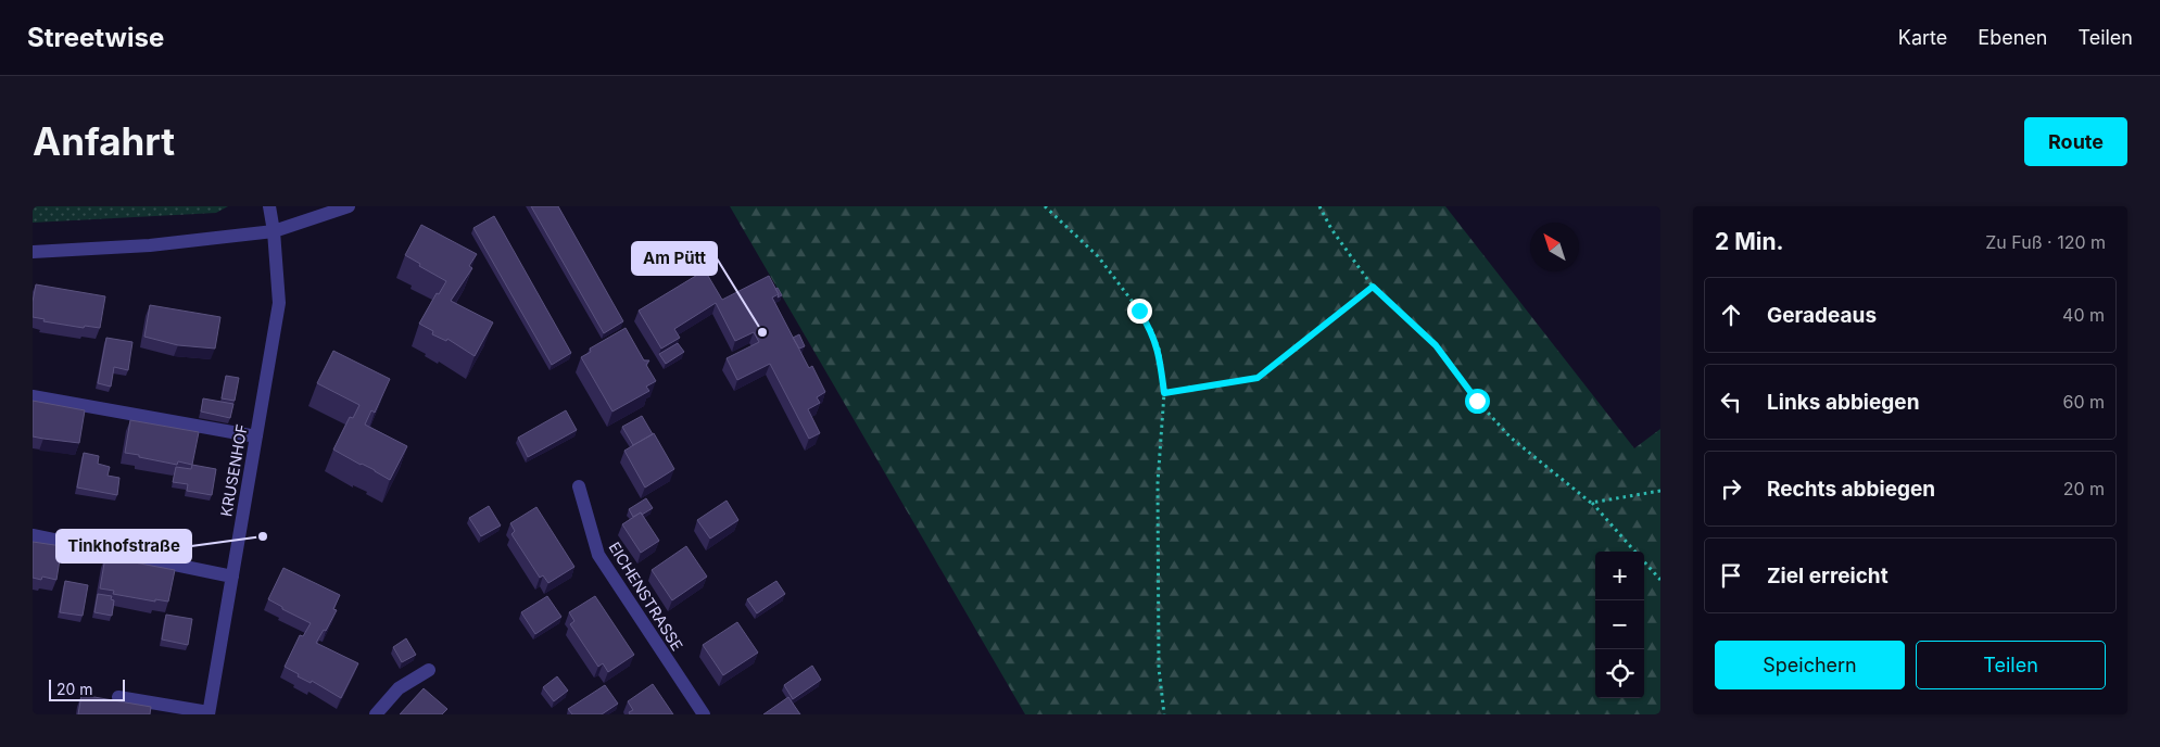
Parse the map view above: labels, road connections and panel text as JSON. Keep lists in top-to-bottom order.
{
  "streets": {
    "street": ["KRUSENHOF", "EICHENSTRASSE"]
  },
  "places": ["Am Pütt", "Tinkhofstraße"],
  "scale_bar": "20 m",
  "north": "top left",
  "page": {
    "header": "Streetwise",
    "nav": ["Karte", "Ebenen", "Teilen"],
    "buttons": [
      "Route",
      ["Speichern", "Teilen"]
    ],
    "title": "Anfahrt",
    "heading": ["2 Min.", "Zu Fuß · 120 m"],
    "list": [
      ["Geradeaus", "40 m"],
      ["Links abbiegen", "60 m"],
      ["Rechts abbiegen", "20 m"],
      "Ziel erreicht"
    ],
    "map_buttons": ["+", "−"],
    "scale": "20 m"
  }
}
